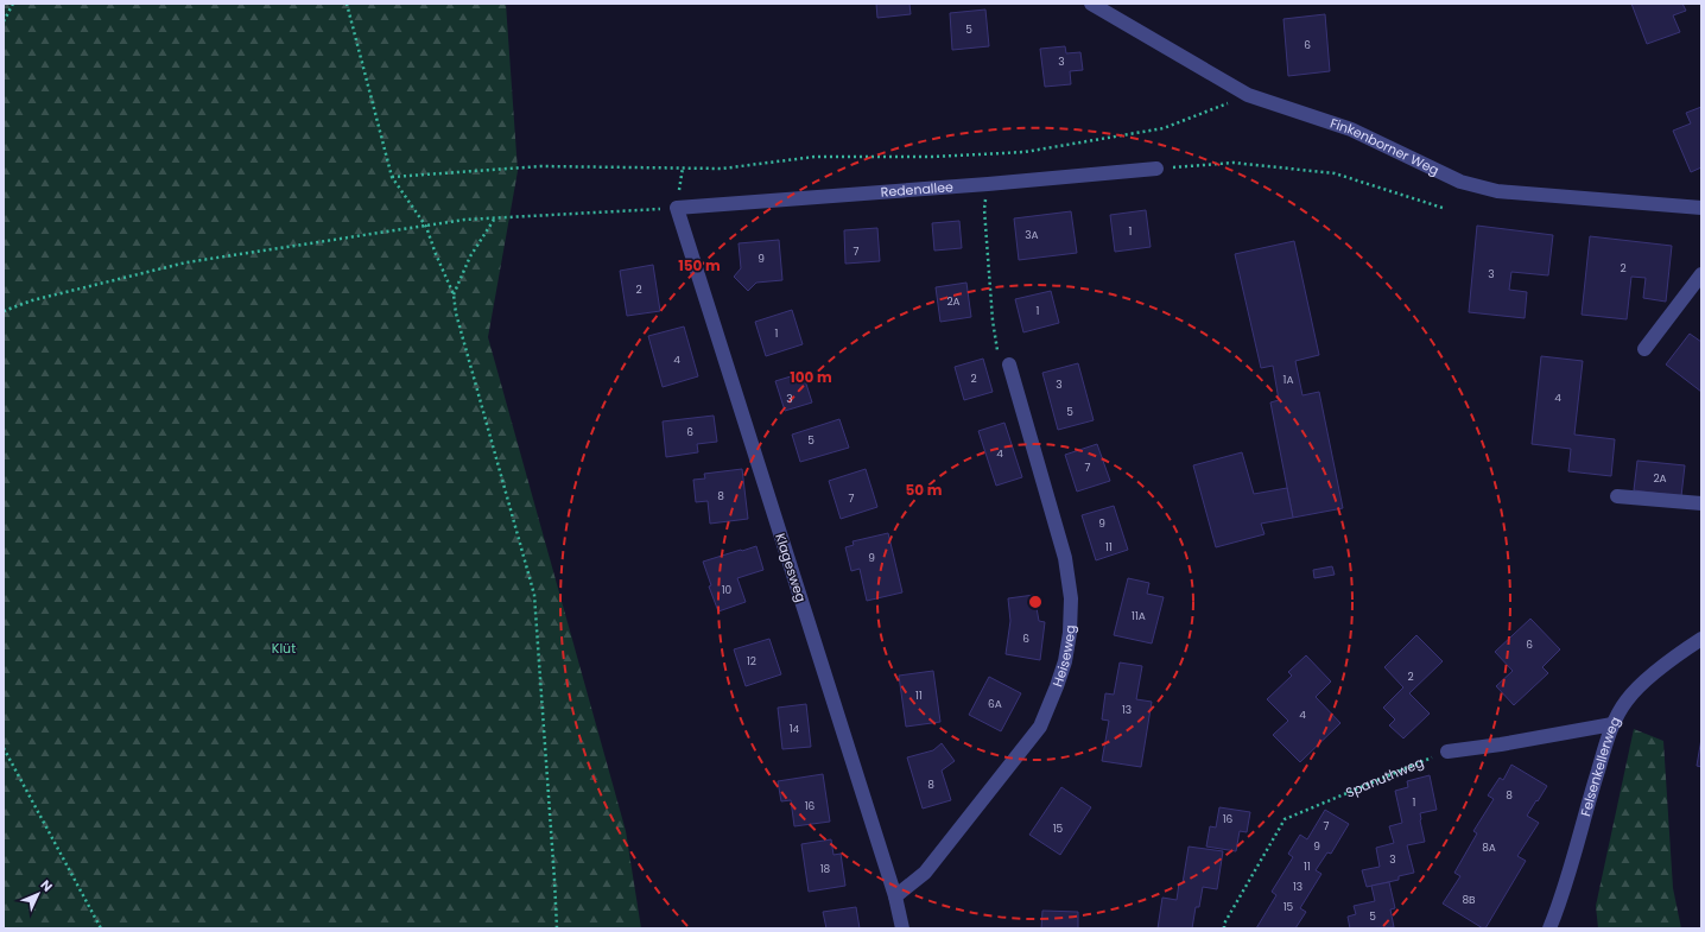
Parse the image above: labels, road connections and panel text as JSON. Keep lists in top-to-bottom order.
{
  "streets": {
    "street": [
      "Finkenborner Weg",
      "Redenallee",
      "Klagesweg",
      "Heiseweg",
      "Felsenkellerweg"
    ],
    "path": ["Spanuthweg"]
  },
  "crossings": [
    ["Redenallee", "Klagesweg"],
    ["Klagesweg", "Heiseweg"]
  ],
  "parks": ["Klüt"],
  "house_numbers": [
    "5",
    "6",
    "3",
    "1",
    "3A",
    "7",
    "9",
    "2",
    "3",
    "2",
    "2A",
    "1",
    "1",
    "4",
    "2",
    "1A",
    "3",
    "4",
    "3",
    "5",
    "6",
    "5",
    "4",
    "7",
    "2A",
    "8",
    "7",
    "9",
    "11",
    "9",
    "10",
    "11A",
    "6",
    "6",
    "12",
    "2",
    "11",
    "6A",
    "13",
    "4",
    "14",
    "8",
    "8",
    "1",
    "16",
    "16",
    "7",
    "15",
    "9",
    "8A",
    "3",
    "11",
    "18",
    "13",
    "8B",
    "15",
    "5"
  ],
  "north": "top right",
  "rings": ["150 m", "100 m", "50 m"]
}
